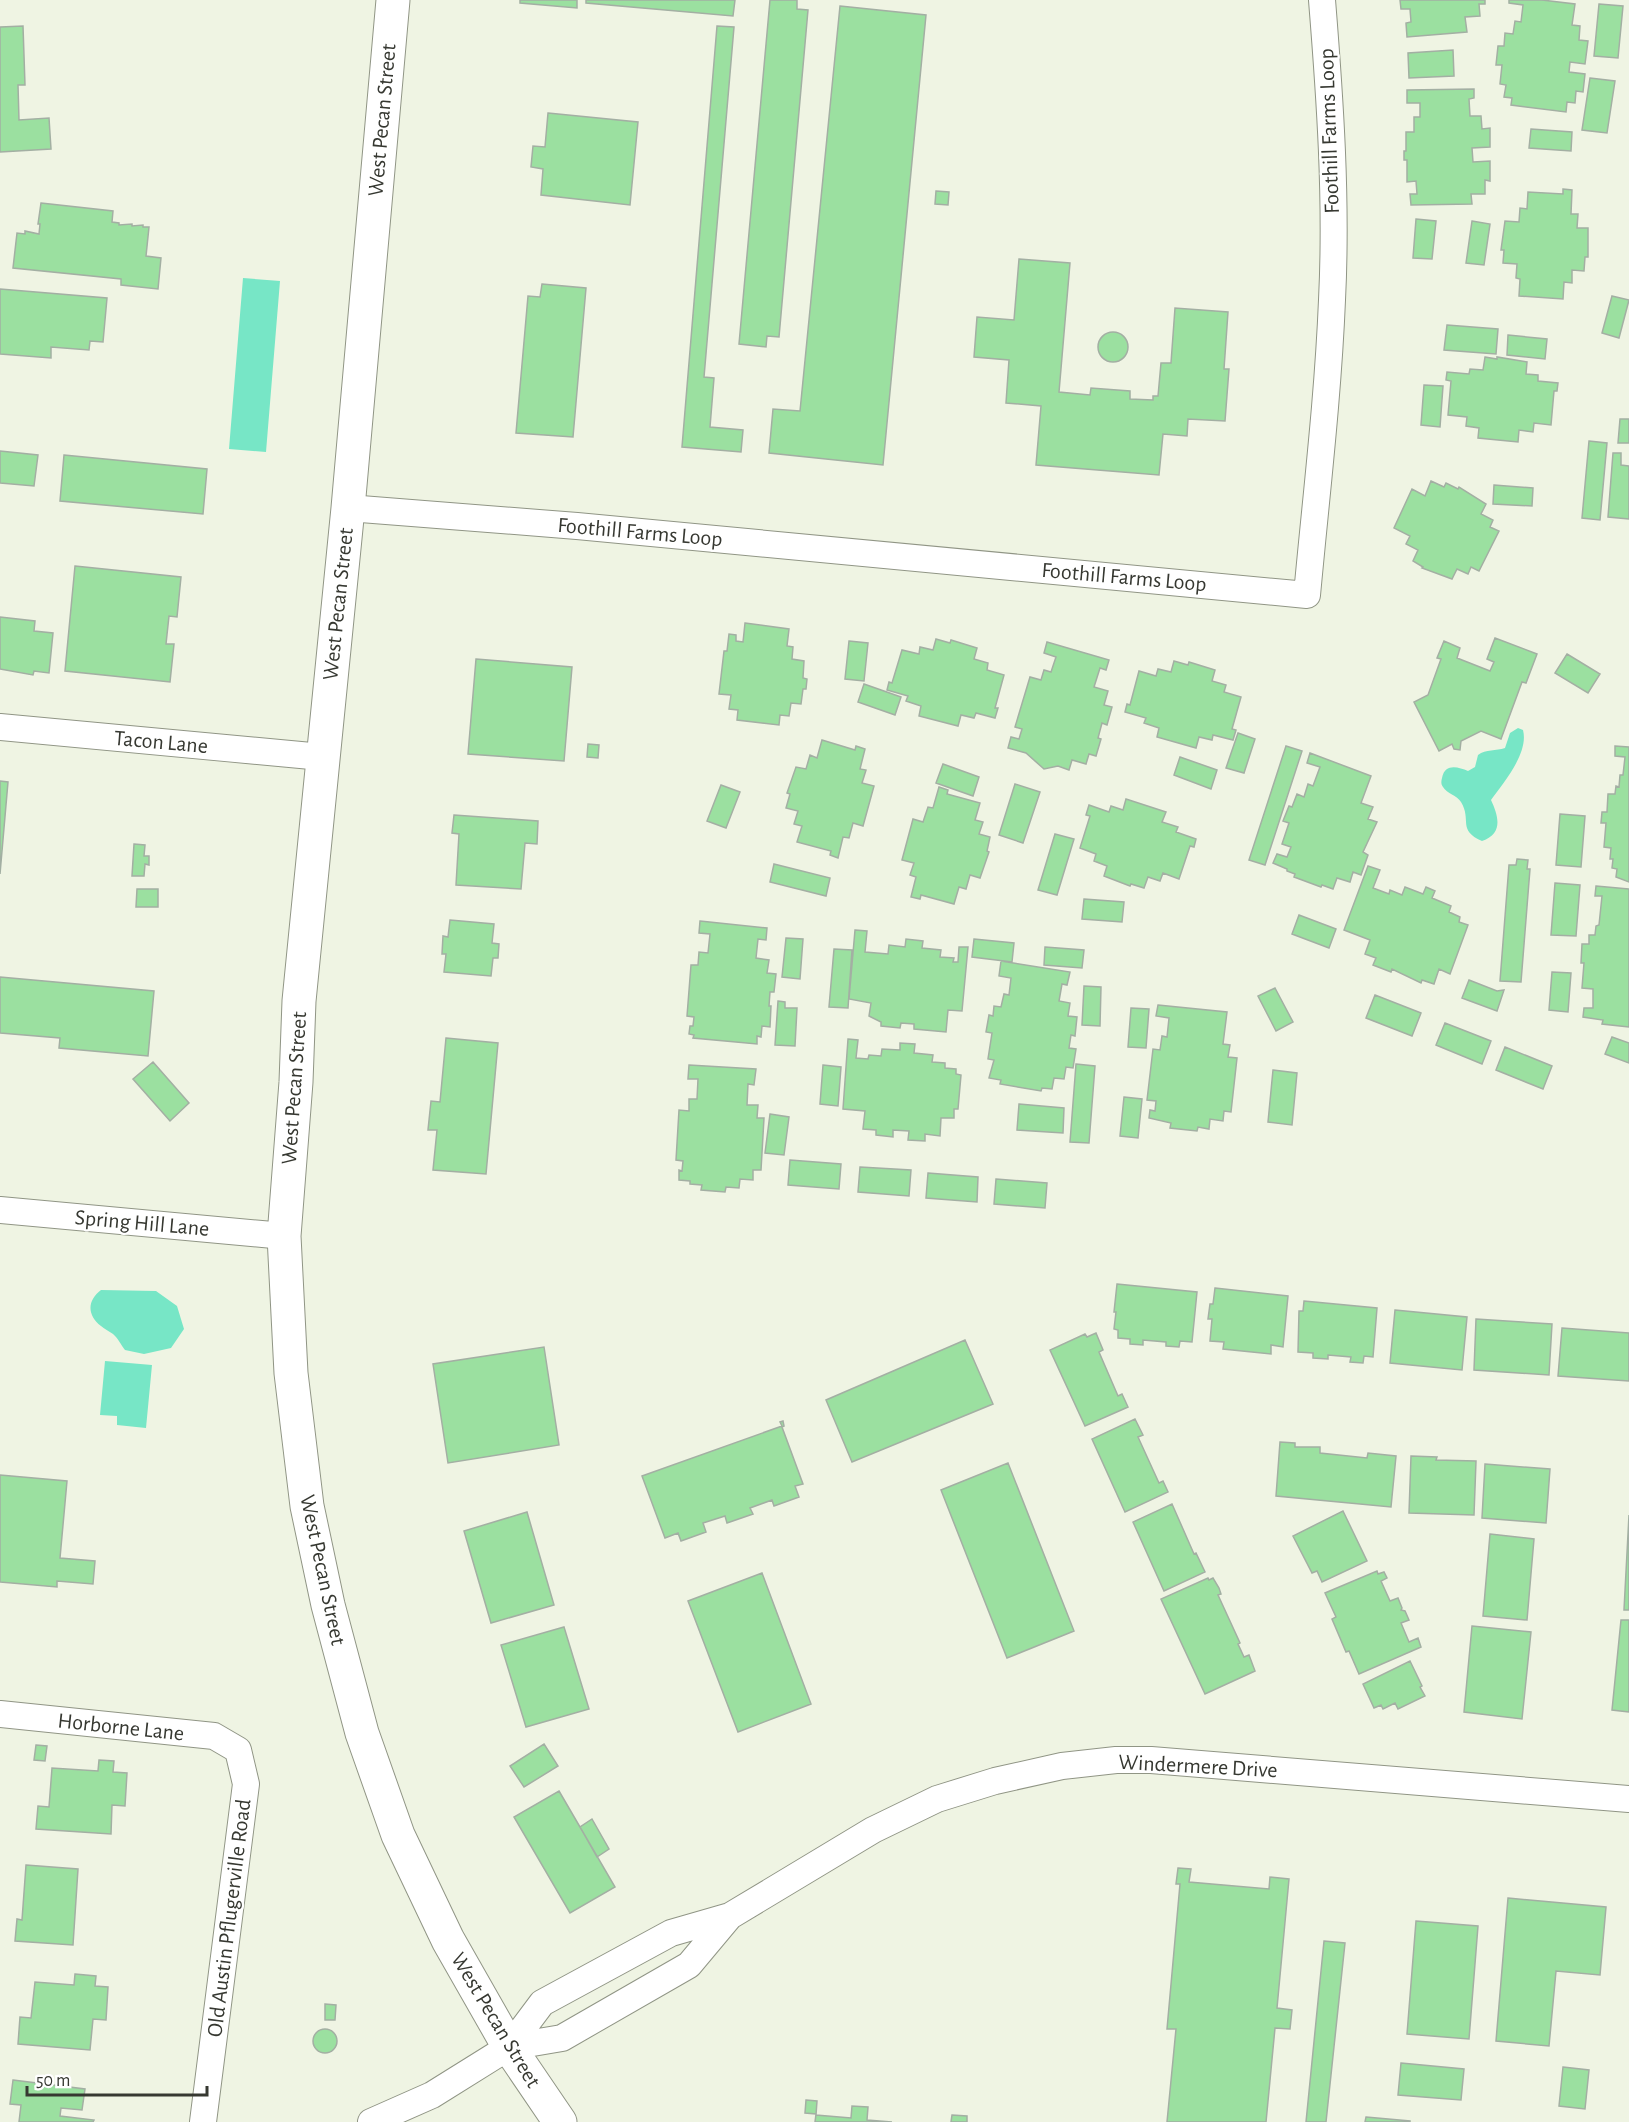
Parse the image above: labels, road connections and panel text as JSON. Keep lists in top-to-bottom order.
{
  "streets": {
    "main road": ["West Pecan Street"],
    "street": [
      "Foothill Farms Loop",
      "Tacon Lane",
      "Spring Hill Lane",
      "Horborne Lane",
      "Windermere Drive",
      "Old Austin Pflugerville Road"
    ]
  },
  "crossings": [
    ["West Pecan Street", "Foothill Farms Loop"],
    ["West Pecan Street", "Tacon Lane"],
    ["West Pecan Street", "Spring Hill Lane"],
    ["West Pecan Street", "Windermere Drive"],
    ["Horborne Lane", "Old Austin Pflugerville Road"]
  ],
  "scale_bar": "50 m"
}
